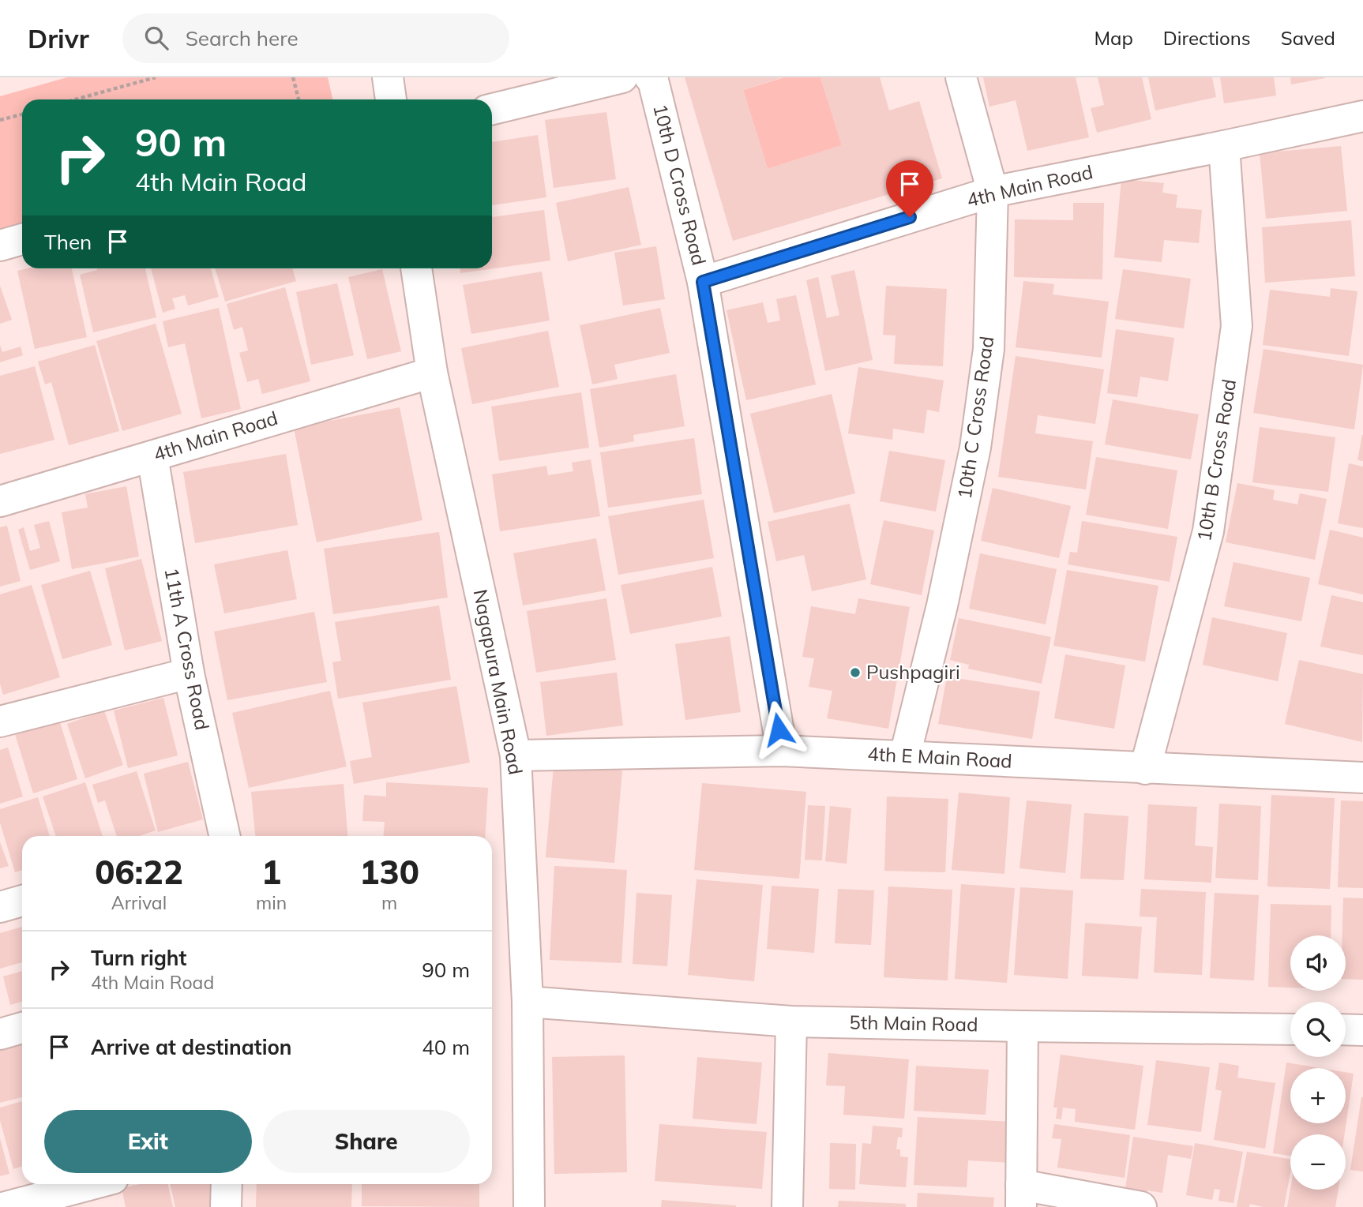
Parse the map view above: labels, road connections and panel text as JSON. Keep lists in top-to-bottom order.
{
  "streets": {
    "street": [
      "10th D Cross Road",
      "4th Main Road",
      "10th C Cross Road",
      "10th B Cross Road",
      "11th A Cross Road",
      "Nagapura Main Road",
      "4th E Main Road",
      "5th Main Road"
    ]
  },
  "crossings": [
    ["10th D Cross Road", "4th Main Road"],
    ["10th D Cross Road", "4th E Main Road"],
    ["4th Main Road", "10th C Cross Road"],
    ["4th Main Road", "10th B Cross Road"],
    ["4th Main Road", "11th A Cross Road"],
    ["4th Main Road", "Nagapura Main Road"],
    ["10th C Cross Road", "4th E Main Road"],
    ["10th B Cross Road", "4th E Main Road"],
    ["Nagapura Main Road", "4th E Main Road"],
    ["Nagapura Main Road", "5th Main Road"]
  ],
  "places": ["Pushpagiri"],
  "page": {
    "header": "Drivr",
    "search": "Search here",
    "nav": ["Map", "Directions", "Saved"],
    "turn": ["90 m", "4th Main Road"],
    "then": "Then",
    "eta": [
      "06:22",
      "Arrival",
      "1",
      "min",
      "130",
      "m"
    ],
    "list": [
      {
        "name": "Turn right",
        "note": "4th Main Road",
        "value": "90 m"
      },
      {
        "name": "Arrive at destination",
        "value": "40 m"
      }
    ],
    "map_buttons": ["+", "−"],
    "buttons": ["Exit", "Share"]
  }
}
